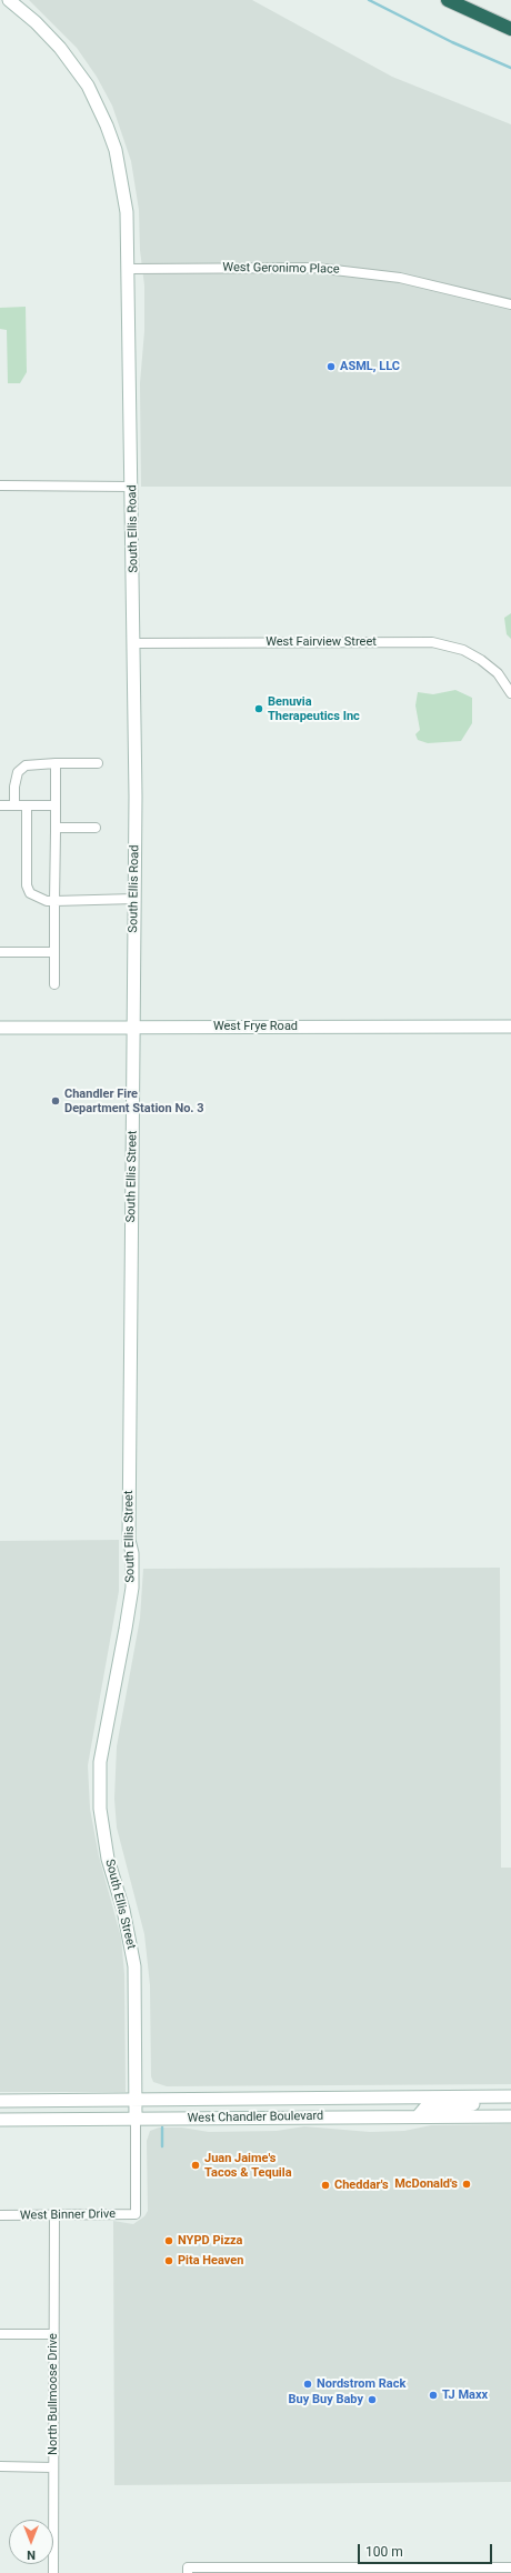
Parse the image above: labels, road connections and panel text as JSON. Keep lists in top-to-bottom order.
{
  "streets": {
    "street": [
      "West Geronimo Place",
      "South Ellis Road",
      "West Fairview Street",
      "West Frye Road",
      "South Ellis Street",
      "West Chandler Boulevard",
      "West Binner Drive",
      "North Bullmoose Drive"
    ]
  },
  "crossings": [
    ["West Geronimo Place", "South Ellis Road"],
    ["South Ellis Road", "West Fairview Street"],
    ["South Ellis Road", "West Frye Road"],
    ["South Ellis Road", "South Ellis Street"],
    ["West Frye Road", "South Ellis Street"],
    ["South Ellis Street", "West Chandler Boulevard"],
    ["South Ellis Street", "West Binner Drive"],
    ["West Chandler Boulevard", "West Binner Drive"],
    ["West Binner Drive", "North Bullmoose Drive"]
  ],
  "places": [
    "ASML, LLC",
    "Benuvia Therapeutics Inc",
    "Chandler Fire Department Station No. 3",
    "Juan Jaime's Tacos & Tequila",
    "McDonald's",
    "Cheddar's",
    "NYPD Pizza",
    "Pita Heaven",
    "Nordstrom Rack",
    "TJ Maxx",
    "Buy Buy Baby"
  ],
  "scale_bar": "100 m",
  "north": "bottom"
}
